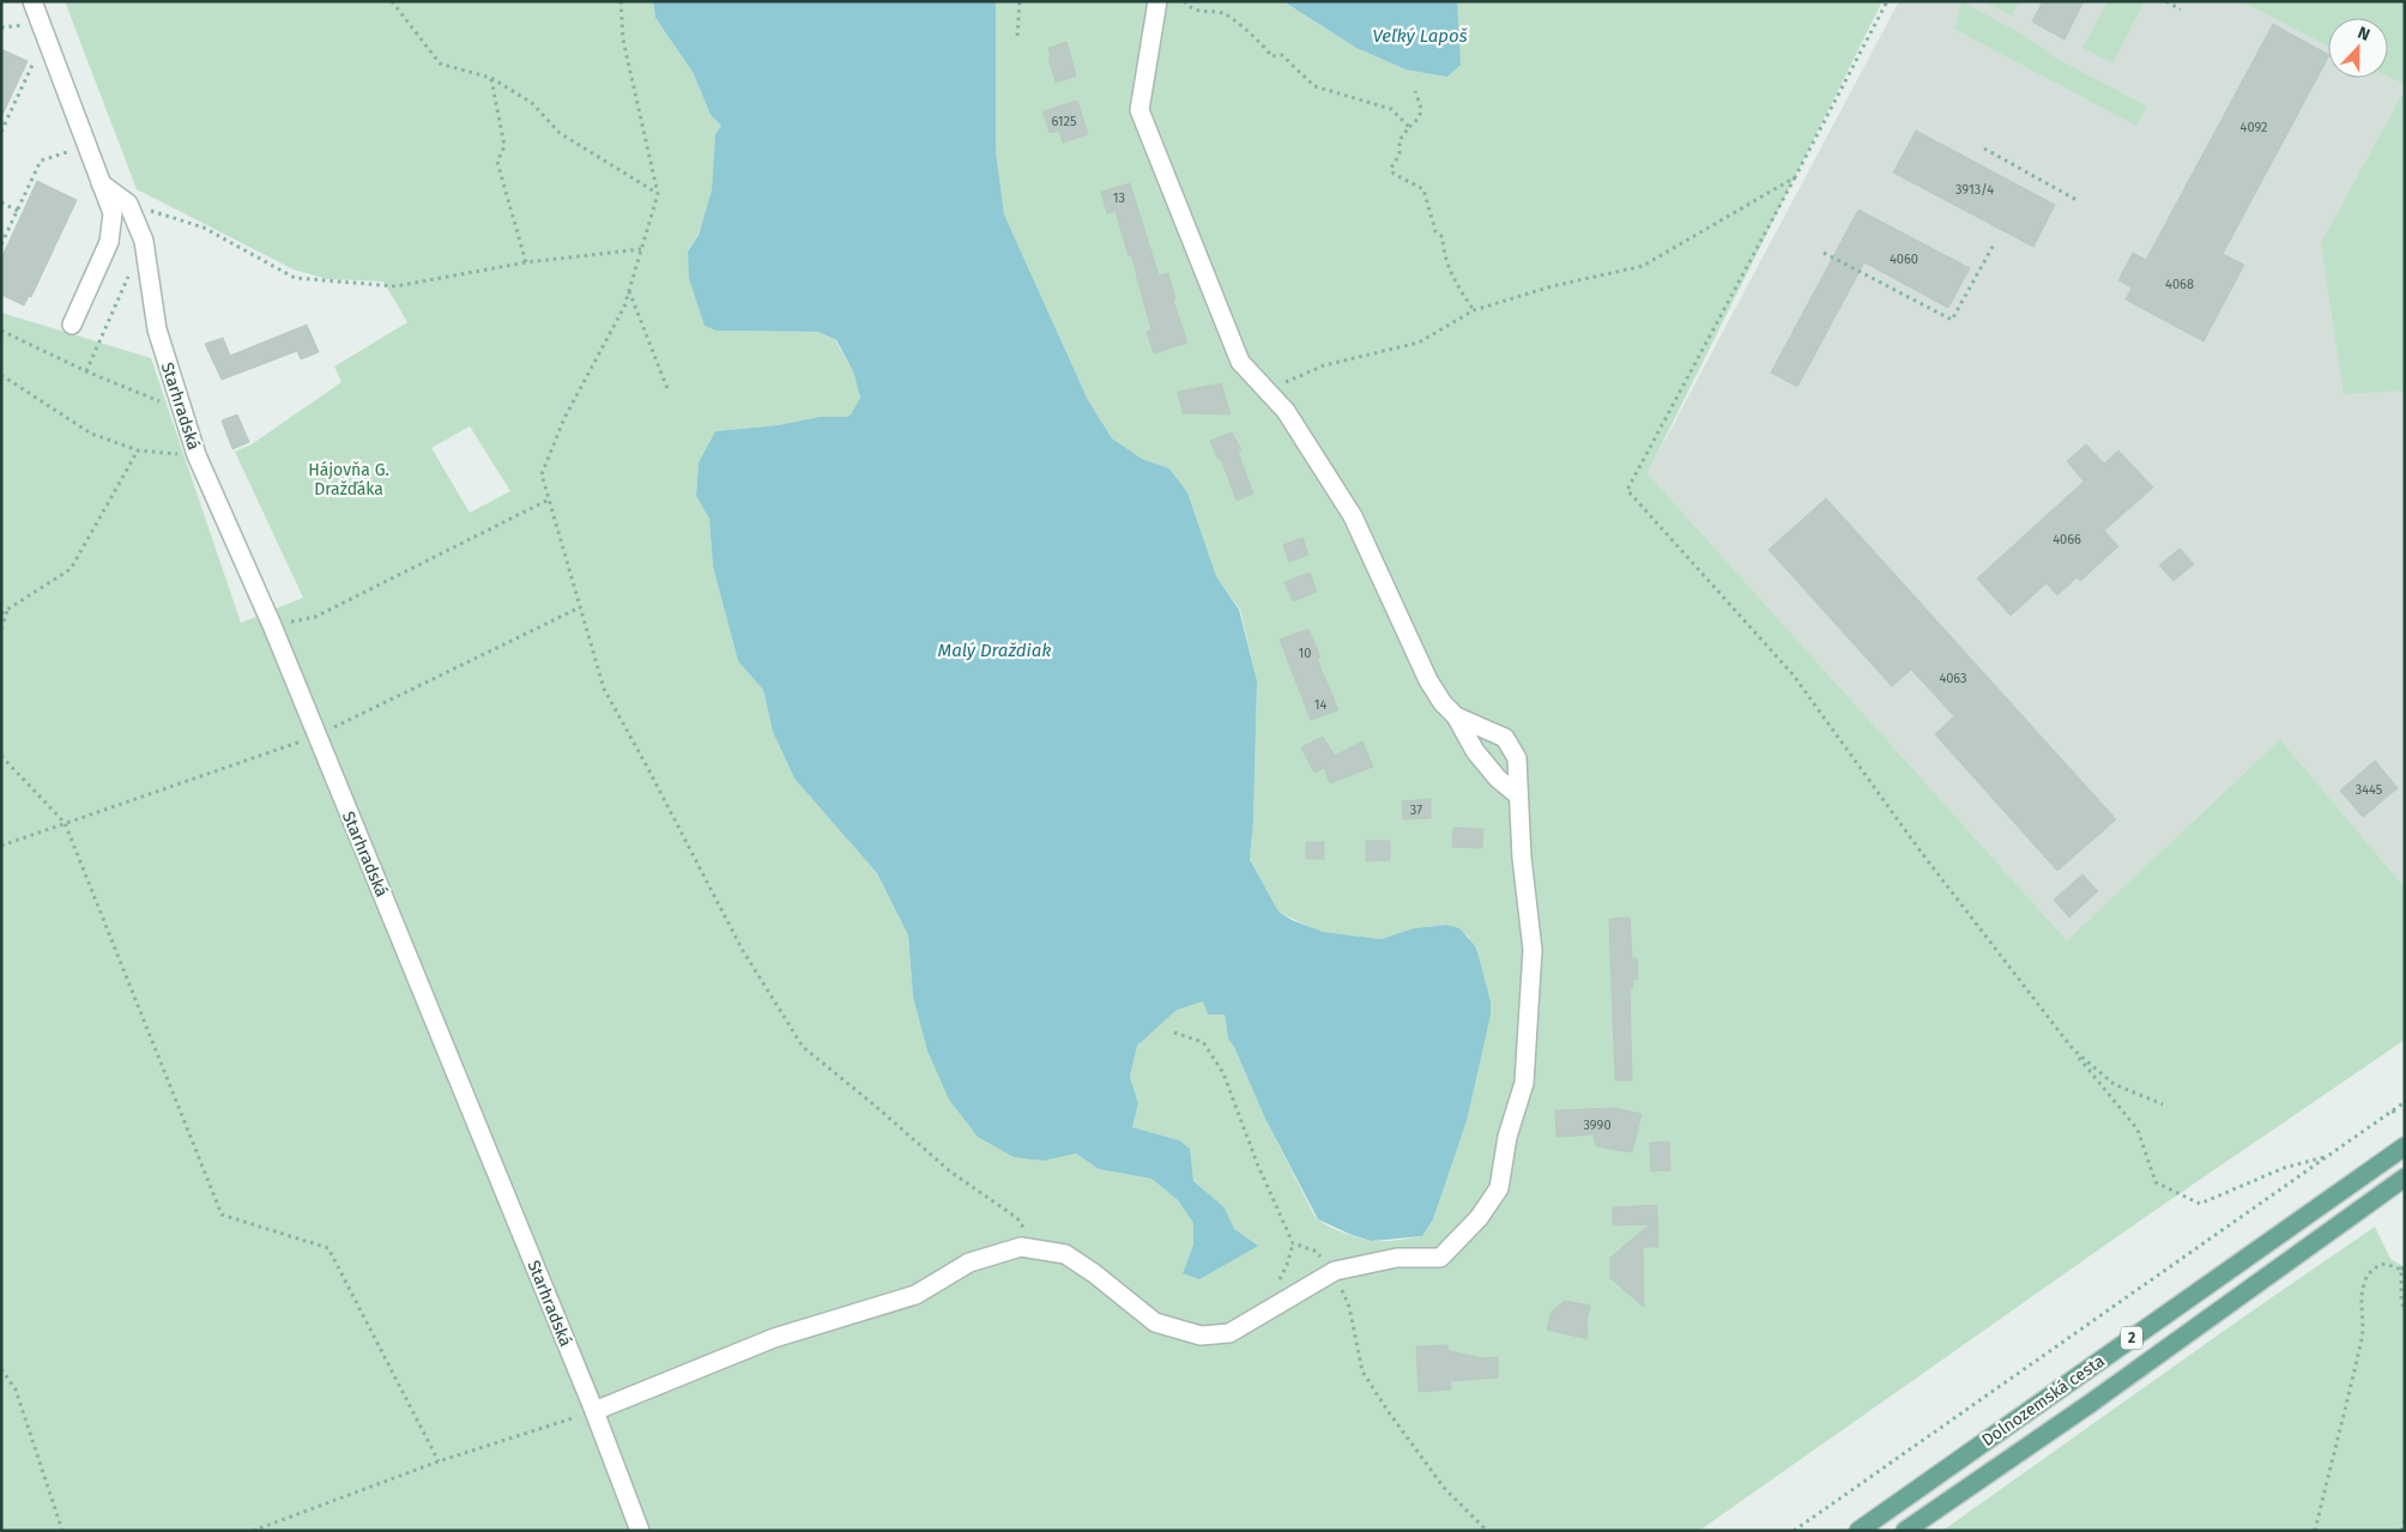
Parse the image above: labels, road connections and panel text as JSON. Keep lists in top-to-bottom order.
{
  "streets": {
    "main road": ["2", "Dolnozemská cesta"],
    "street": ["Starhradská"]
  },
  "water": ["Veľký Lapoš", "Malý Draždiak"],
  "parks": ["Hájovňa G. Dražďáka"],
  "house_numbers": [
    "6125",
    "4092",
    "3913/4",
    "13",
    "4060",
    "4068",
    "4066",
    "10",
    "4063",
    "14",
    "3445",
    "37",
    "3990"
  ],
  "north": "top"
}
